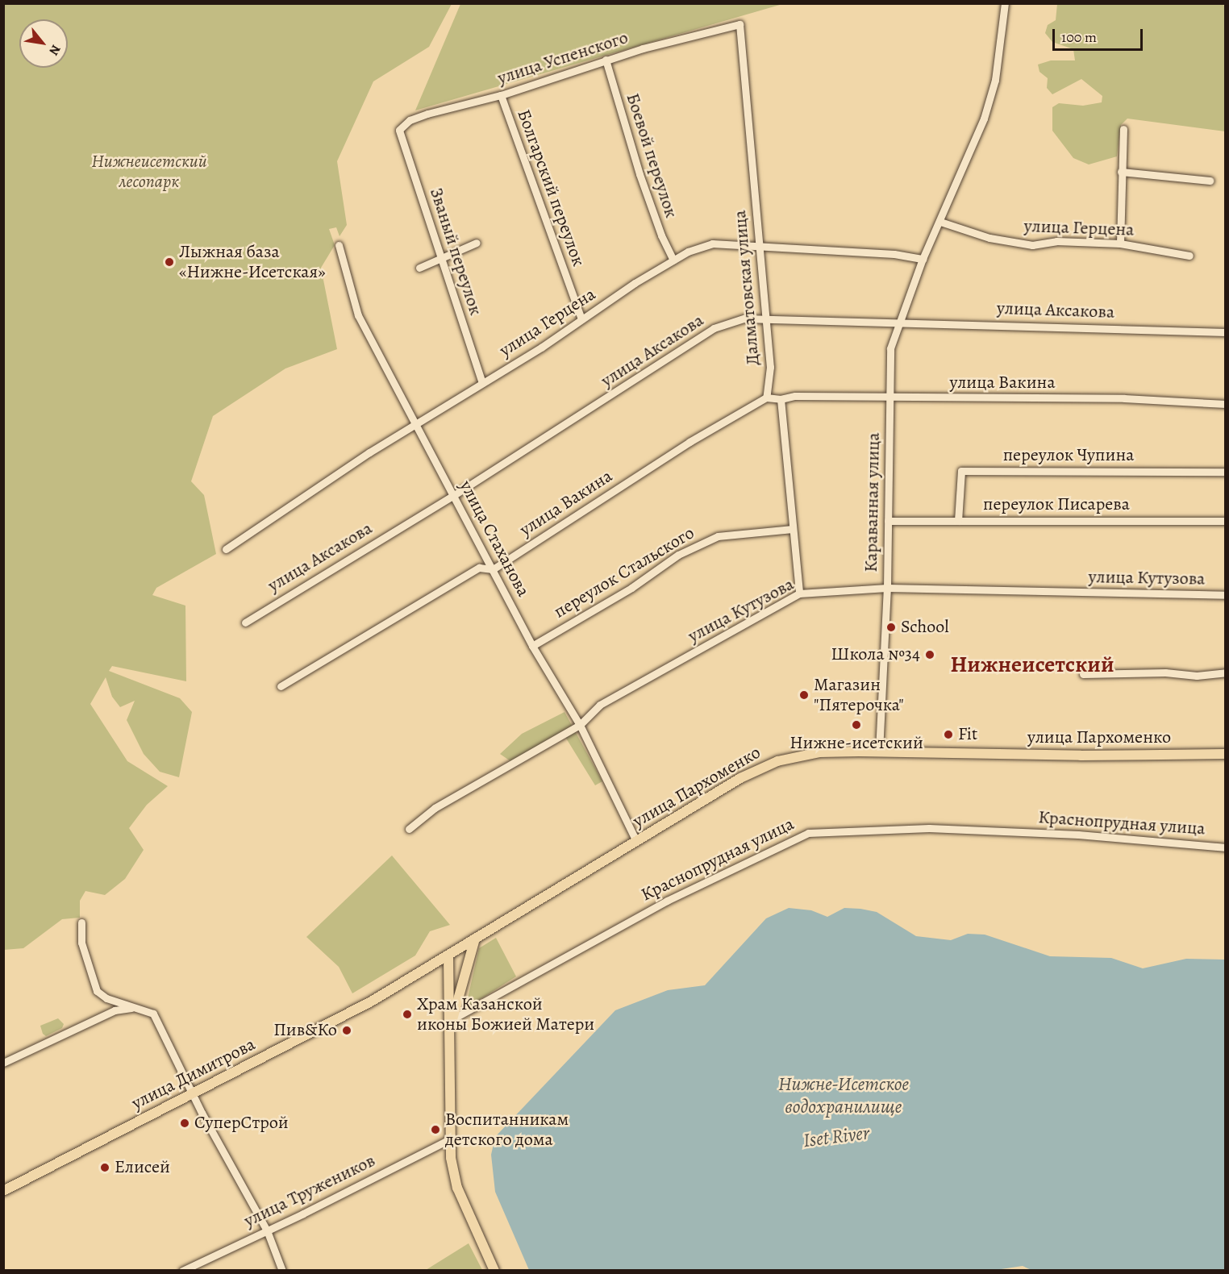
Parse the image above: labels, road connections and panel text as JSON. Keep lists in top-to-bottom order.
{
  "streets": {
    "main road": ["улица Пархоменко", "улица Димитрова"],
    "street": [
      "улица Успенского",
      "Боевой переулок",
      "Болгарский переулок",
      "улица Герцена",
      "Званый переулок",
      "Далматовская улица",
      "улица Аксакова",
      "улица Вакина",
      "переулок Чупина",
      "Караванная улица",
      "переулок Писарева",
      "улица Стаханова",
      "переулок Стальского",
      "улица Кутузова",
      "Краснопрудная улица",
      "улица Тружеников"
    ]
  },
  "crossings": [
    ["улица Успенского", "Боевой переулок"],
    ["улица Успенского", "Болгарский переулок"],
    ["улица Успенского", "Званый переулок"],
    ["улица Успенского", "Далматовская улица"],
    ["Боевой переулок", "улица Герцена"],
    ["Болгарский переулок", "улица Герцена"],
    ["улица Герцена", "Званый переулок"],
    ["улица Герцена", "Далматовская улица"],
    ["улица Герцена", "Караванная улица"],
    ["улица Герцена", "улица Стаханова"],
    ["Далматовская улица", "улица Аксакова"],
    ["Далматовская улица", "улица Вакина"],
    ["улица Аксакова", "Караванная улица"],
    ["улица Аксакова", "улица Стаханова"],
    ["улица Вакина", "Караванная улица"],
    ["улица Вакина", "улица Стаханова"],
    ["переулок Чупина", "переулок Писарева"],
    ["Караванная улица", "переулок Писарева"],
    ["Караванная улица", "улица Кутузова"],
    ["Караванная улица", "улица Пархоменко"],
    ["улица Стаханова", "переулок Стальского"],
    ["улица Стаханова", "улица Кутузова"],
    ["улица Стаханова", "улица Пархоменко"],
    ["улица Пархоменко", "улица Димитрова"]
  ],
  "districts": ["Нижнеисетский"],
  "water": ["Нижне-Исетское водохранилище", "Iset River"],
  "parks": ["Нижнеисетский лесопарк"],
  "places": [
    "Лыжная база «Нижне-Исетская»",
    "School",
    "Школа №34",
    "Магазин \"Пятерочка\"",
    "Нижне-исетский",
    "Fit",
    "Храм Казанской иконы Божией Матери",
    "Пив&Ко",
    "СуперСтрой",
    "Воспитанникам детского дома",
    "Елисей"
  ],
  "scale_bar": "100 m",
  "north": "bottom right"
}
